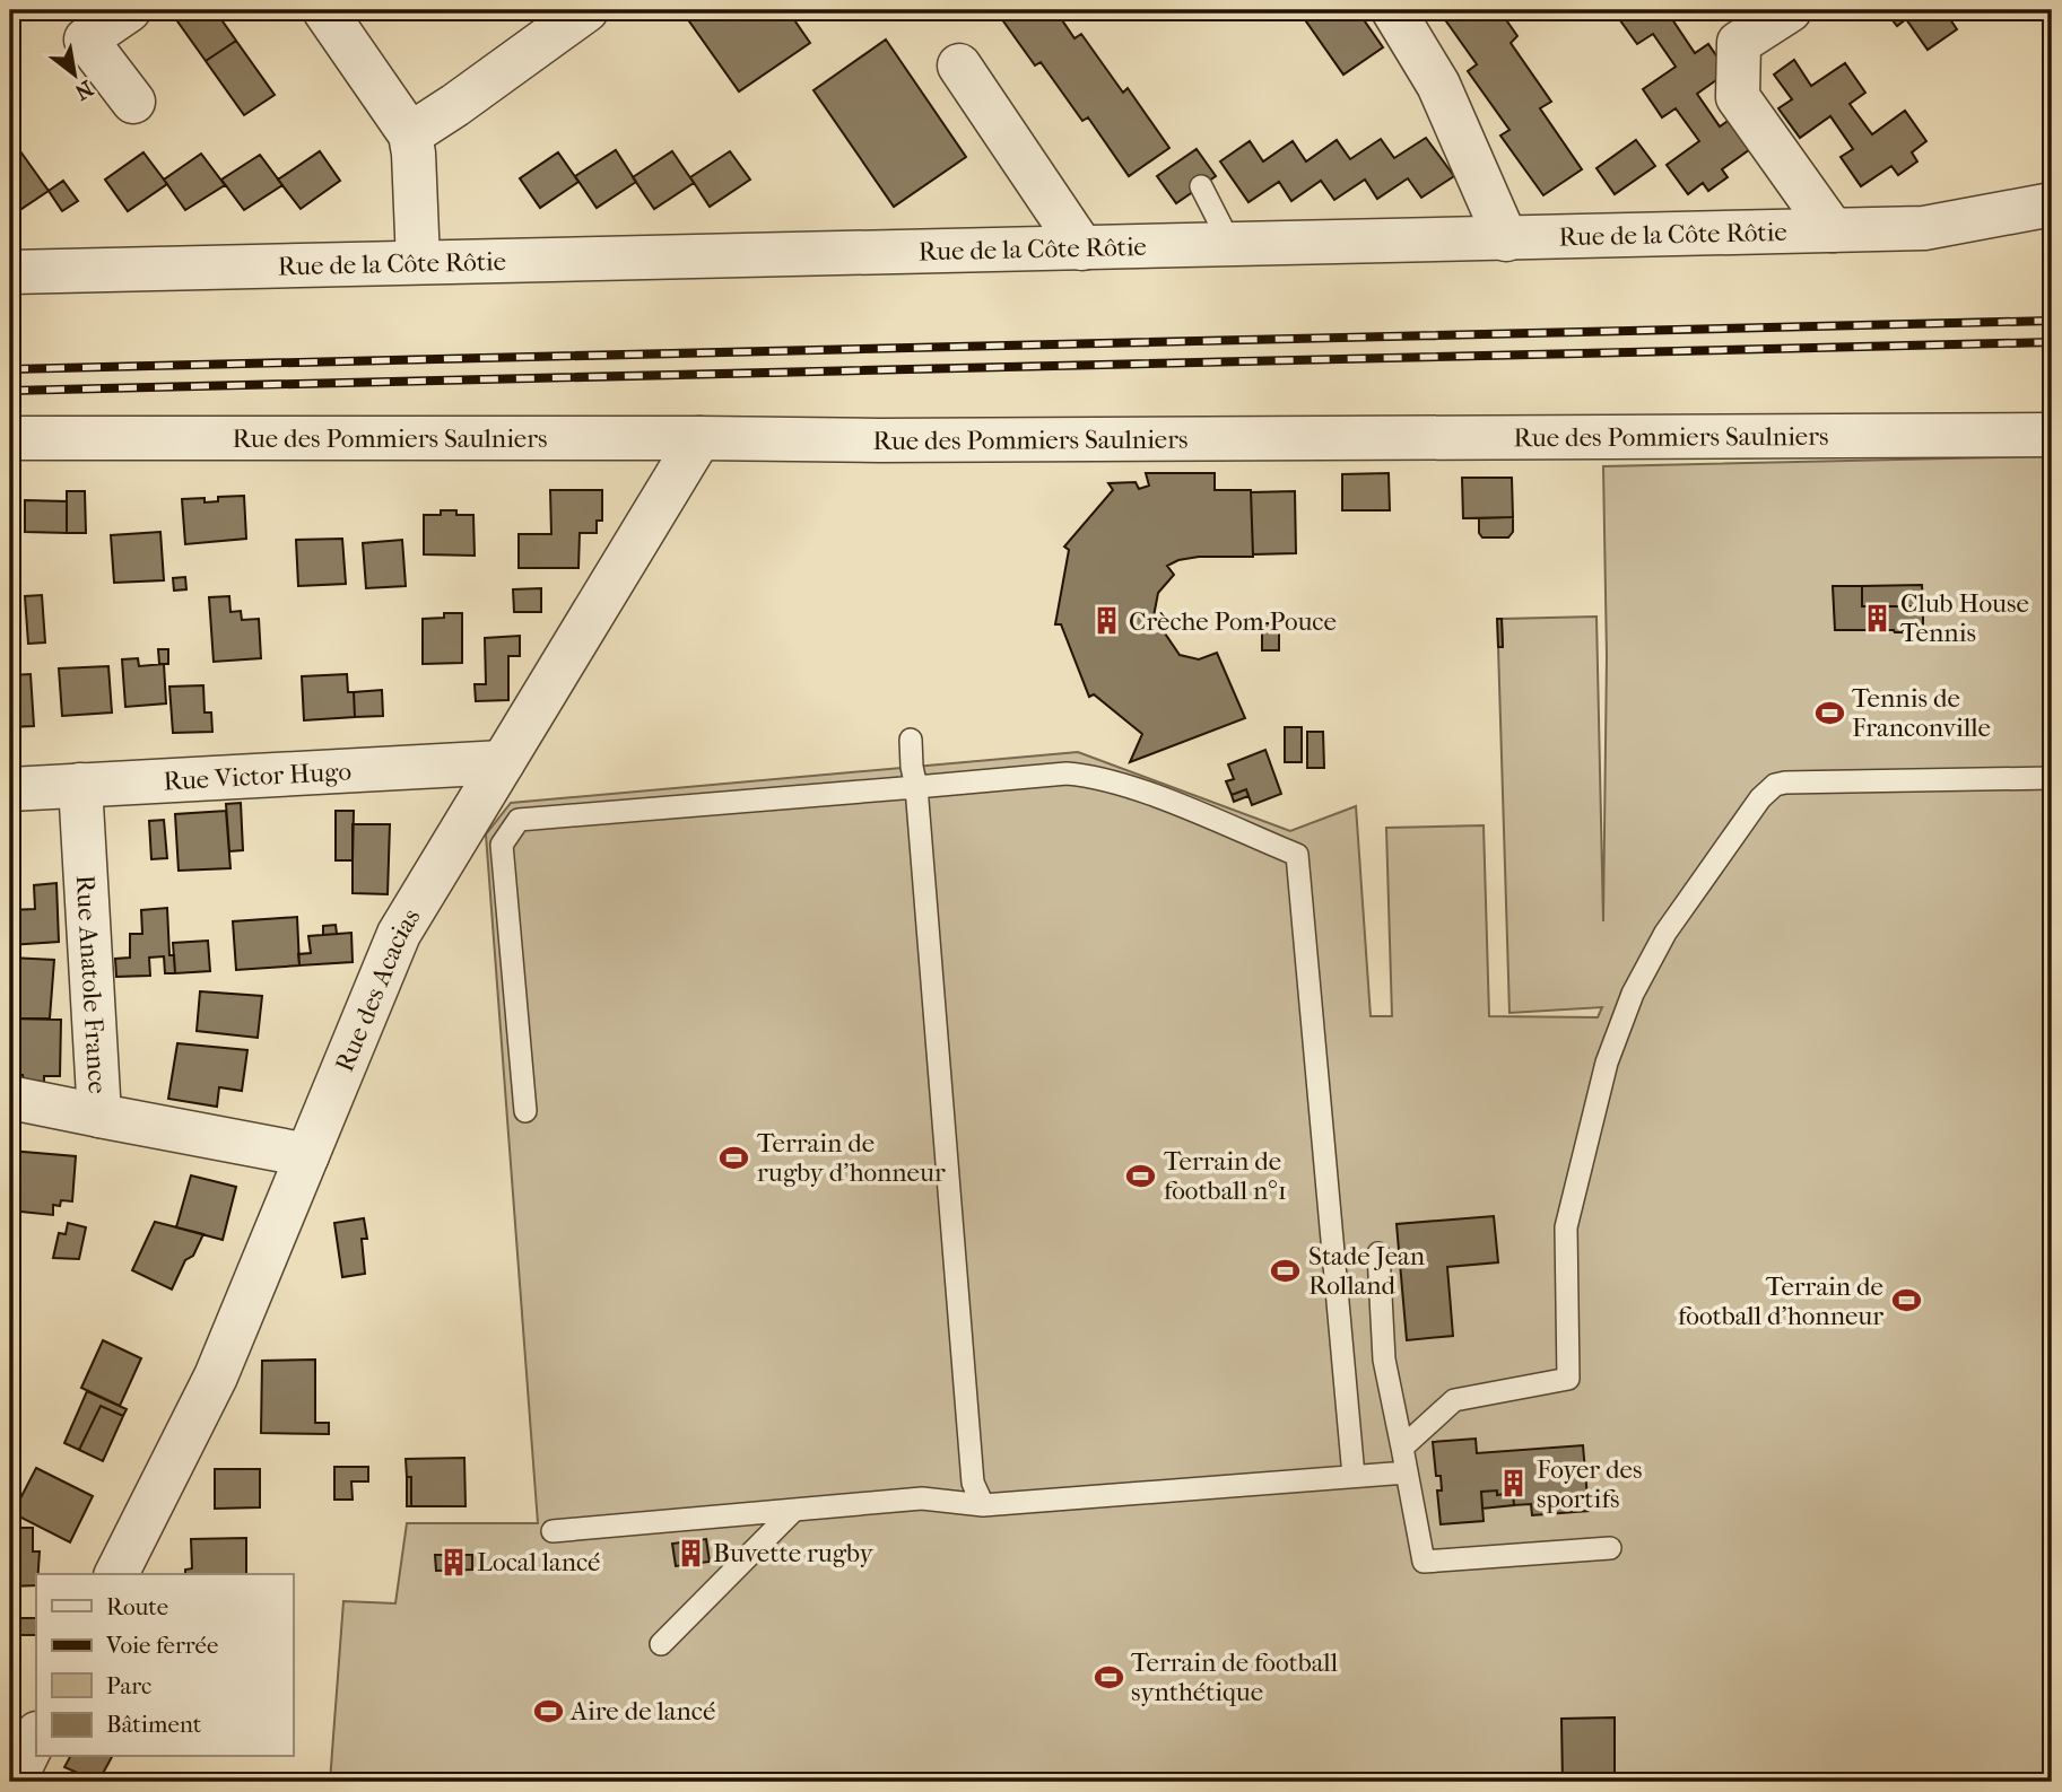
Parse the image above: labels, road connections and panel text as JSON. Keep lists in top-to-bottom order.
{
  "streets": {
    "street": [
      "Rue de la Côte Rôtie",
      "Rue des Pommiers Saulniers",
      "Rue Victor Hugo",
      "Rue Anatole France",
      "Rue des Acacias"
    ]
  },
  "crossings": [
    ["Rue des Pommiers Saulniers", "Rue des Acacias"],
    ["Rue Victor Hugo", "Rue Anatole France"],
    ["Rue Victor Hugo", "Rue des Acacias"],
    ["Rue Anatole France", "Rue des Acacias"]
  ],
  "places": {
    "building": [
      "Club House Tennis",
      "Crèche Pom Pouce",
      "Foyer des sportifs",
      "Buvette rugby",
      "Local lancé"
    ],
    "sports": [
      "Tennis de Franconville",
      "Terrain de rugby d'honneur",
      "Terrain de football n°1",
      "Stade Jean Rolland",
      "Terrain de football d'honneur",
      "Terrain de football synthétique",
      "Aire de lancé"
    ]
  },
  "legend": [
    "Route",
    "Voie ferrée",
    "Parc",
    "Bâtiment"
  ],
  "north": "bottom right"
}
